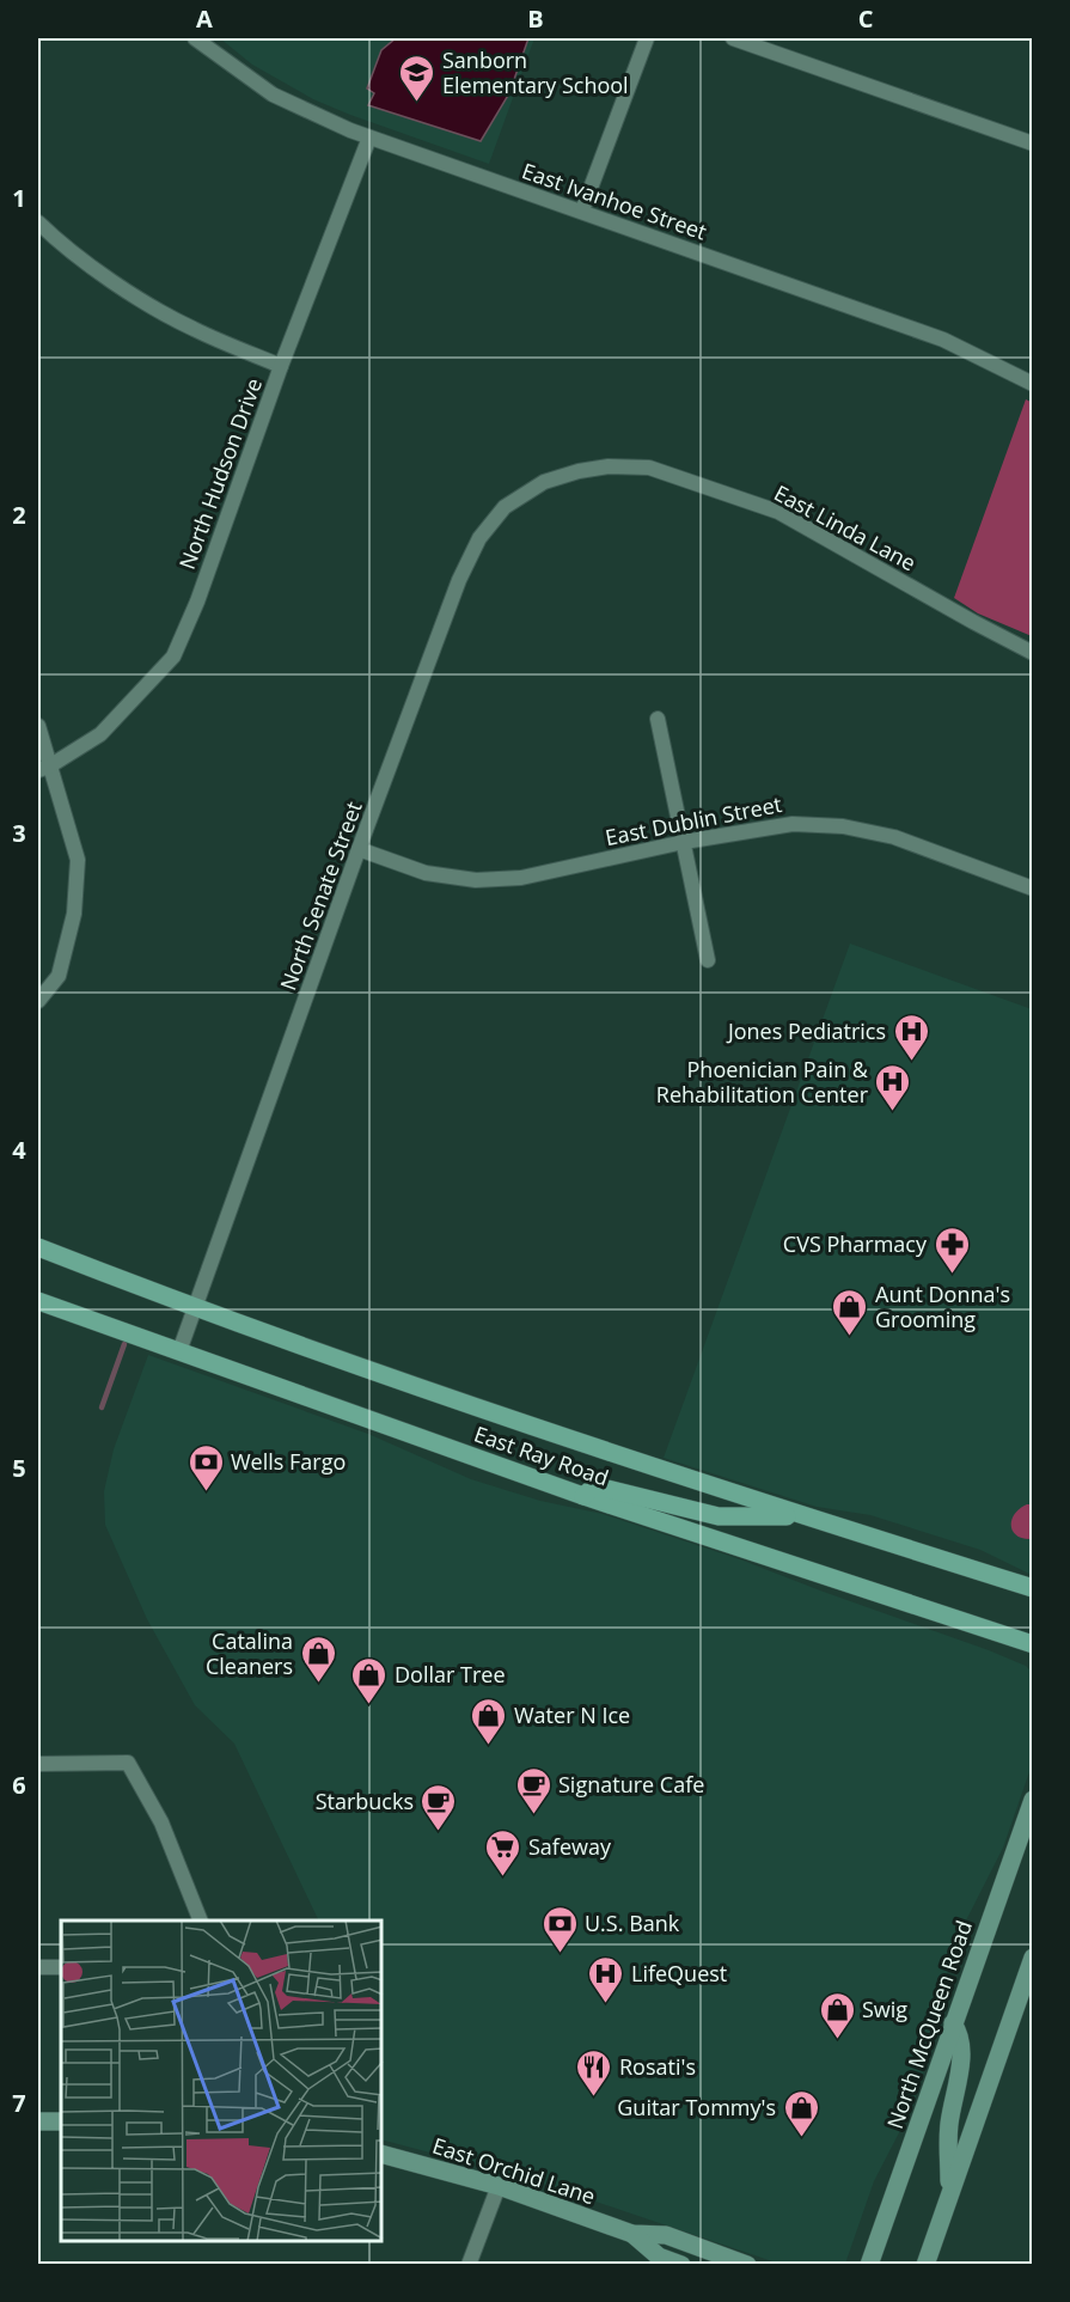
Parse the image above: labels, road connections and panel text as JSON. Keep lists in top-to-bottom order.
{
  "streets": {
    "main road": ["East Ray Road", "North McQueen Road", "East Orchid Lane"],
    "street": [
      "East Ivanhoe Street",
      "North Hudson Drive",
      "East Linda Lane",
      "East Dublin Street",
      "North Senate Street"
    ]
  },
  "crossings": [
    ["East Ivanhoe Street", "North Hudson Drive"],
    ["East Linda Lane", "North Senate Street"],
    ["East Dublin Street", "North Senate Street"],
    ["North Senate Street", "East Ray Road"]
  ],
  "places": {
    "school or university": ["Sanborn Elementary School"],
    "hospital": ["Jones Pediatrics", "Phoenician Pain & Rehabilitation Center", "LifeQuest"],
    "pharmacy": ["CVS Pharmacy"],
    "shop": [
      "Aunt Donna's Grooming",
      "Catalina Cleaners",
      "Dollar Tree",
      "Water N Ice",
      "Swig",
      "Guitar Tommy's"
    ],
    "bank": ["Wells Fargo", "U.S. Bank"],
    "cafe": ["Signature Cafe", "Starbucks"],
    "supermarket": ["Safeway"],
    "restaurant": ["Rosati's"]
  },
  "grid": {
    "columns": ["A", "B", "C"],
    "rows": [
      "1",
      "2",
      "3",
      "4",
      "5",
      "6",
      "7"
    ]
  }
}
